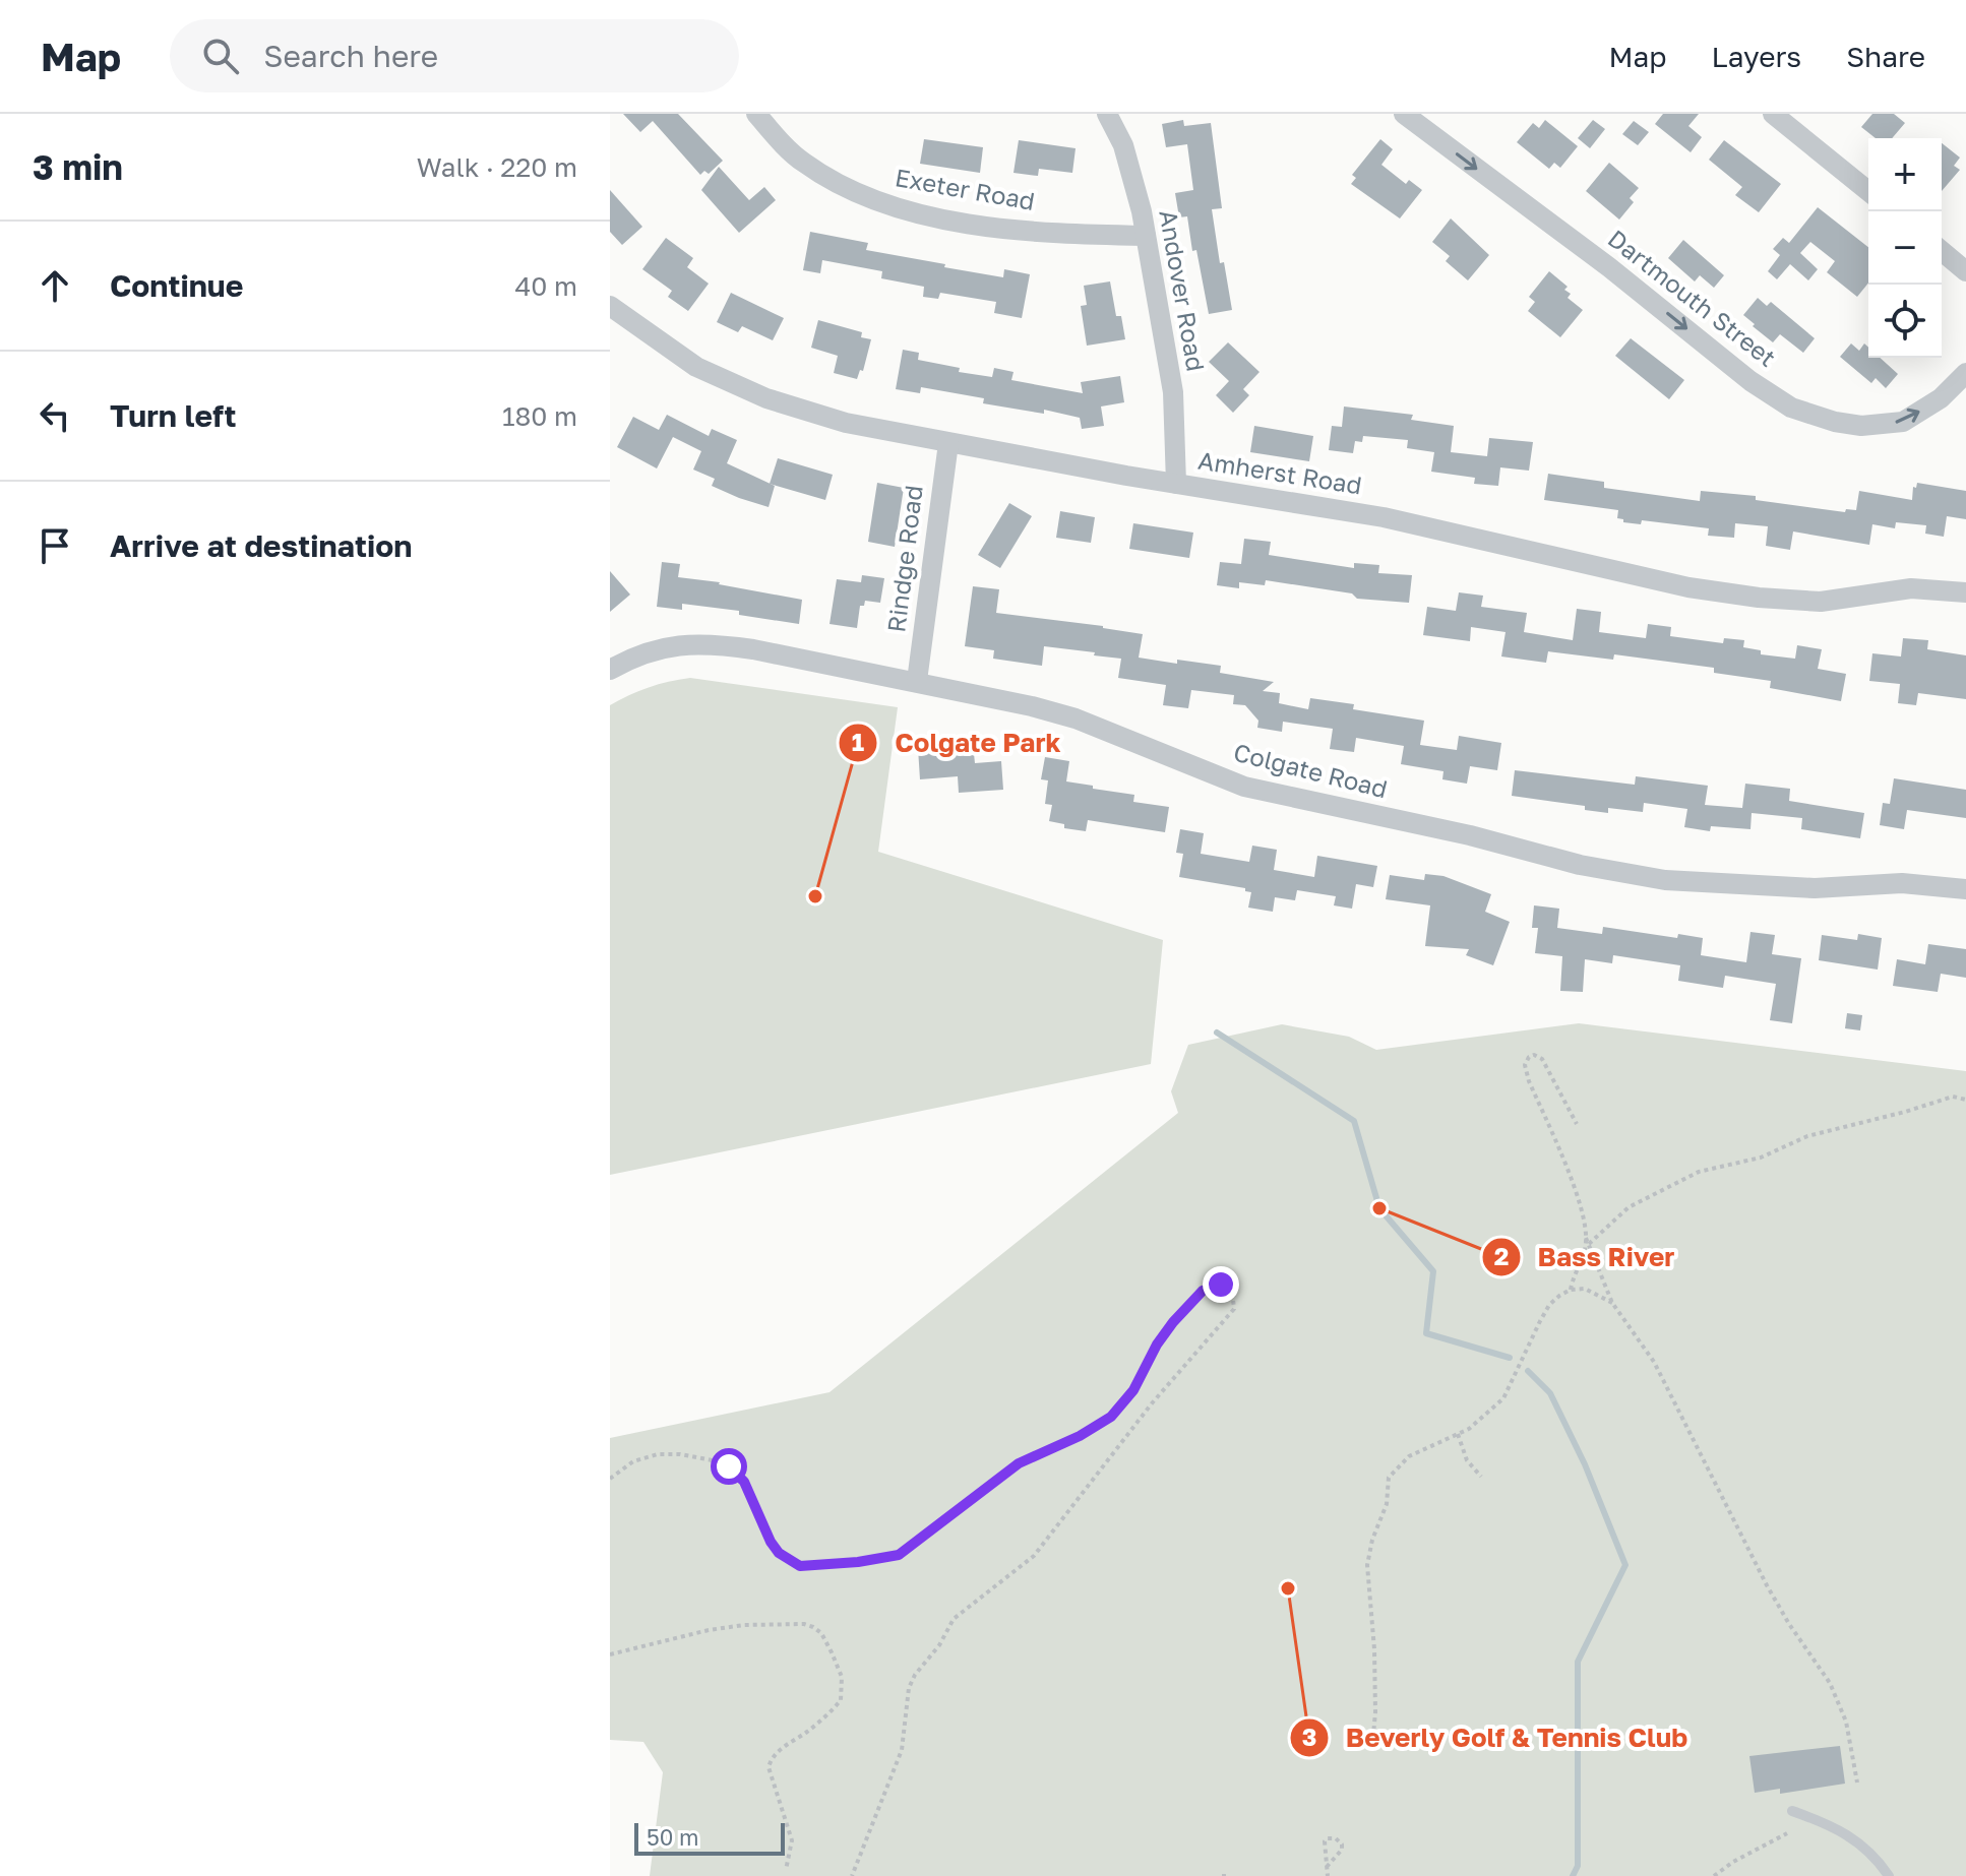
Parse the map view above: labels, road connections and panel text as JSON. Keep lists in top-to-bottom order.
{
  "streets": {
    "street": [
      "Exeter Road",
      "Andover Road",
      "Dartmouth Street",
      "Amherst Road",
      "Rindge Road",
      "Colgate Road"
    ]
  },
  "crossings": [
    ["Exeter Road", "Andover Road"],
    ["Andover Road", "Amherst Road"],
    ["Amherst Road", "Rindge Road"],
    ["Rindge Road", "Colgate Road"]
  ],
  "one_way": ["Dartmouth Street"],
  "places": ["Colgate Park", "Bass River", "Beverly Golf & Tennis Club"],
  "scale_bar": "50 m",
  "page": {
    "header": "Map",
    "search": "Search here",
    "nav": ["Map", "Layers", "Share"],
    "heading": ["3 min", "Walk · 220 m"],
    "map_buttons": ["+", "−"],
    "list": [
      ["Continue", "40 m"],
      ["Turn left", "180 m"],
      "Arrive at destination"
    ],
    "scale": "50 m"
  }
}
